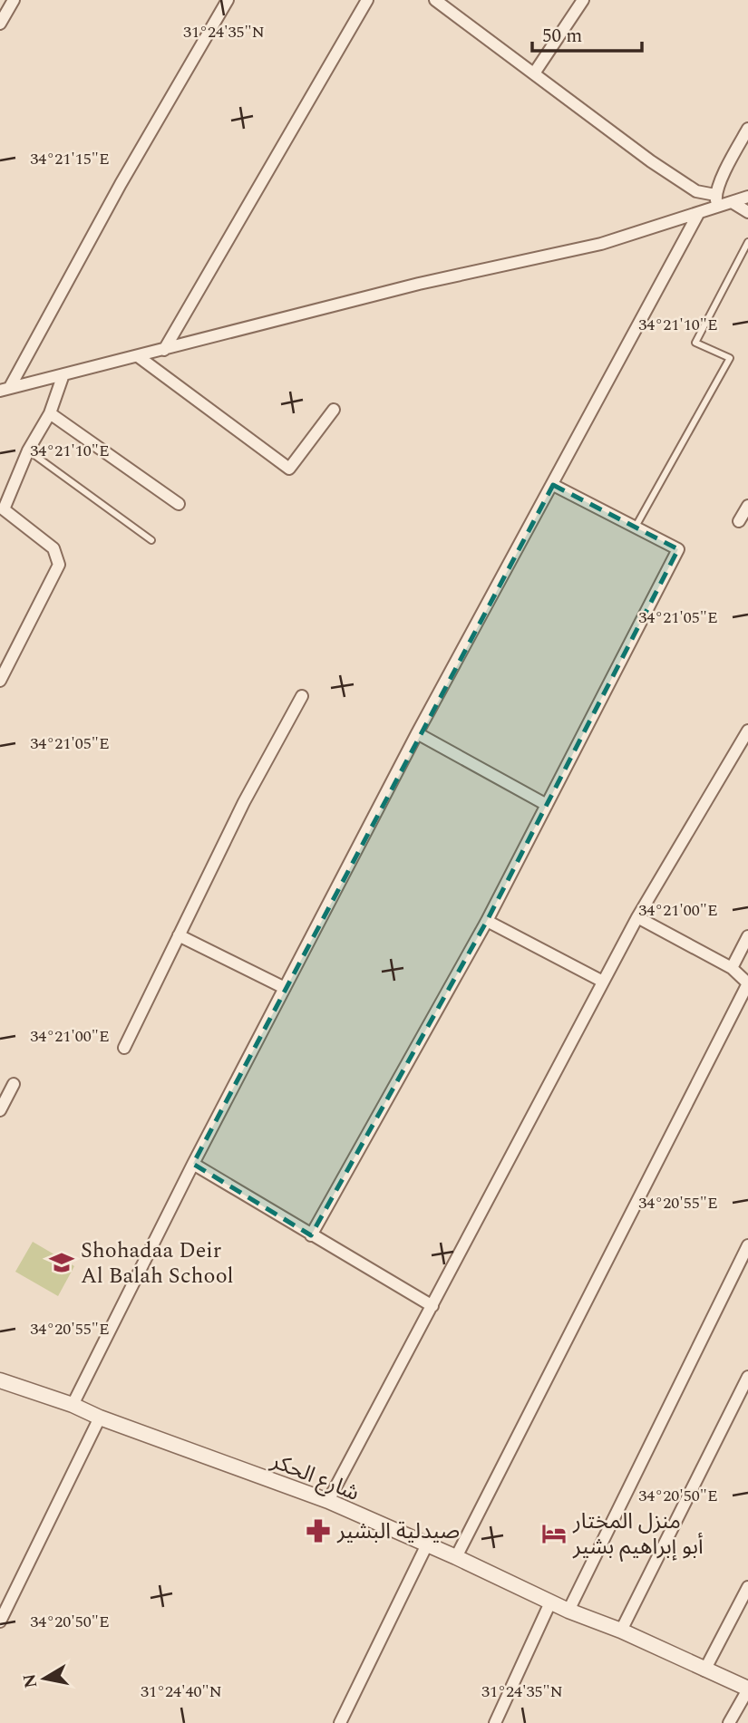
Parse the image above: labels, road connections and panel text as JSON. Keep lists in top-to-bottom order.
{
  "streets": {
    "street": ["شارع الحكر"]
  },
  "places": {
    "school or university": ["Shohadaa Deir Al Balah School"],
    "pharmacy": ["صيدلية البشير"],
    "hotel": ["منزل المختار أبو إبراهيم بشير"]
  },
  "scale_bar": "50 m",
  "north": "left",
  "coordinates": [
    "31°24'35\"N",
    "34°21'15\"E",
    "34°21'10\"E",
    "34°21'05\"E",
    "34°21'00\"E",
    "34°20'55\"E",
    "34°20'50\"E",
    "31°24'40\"N"
  ]
}
